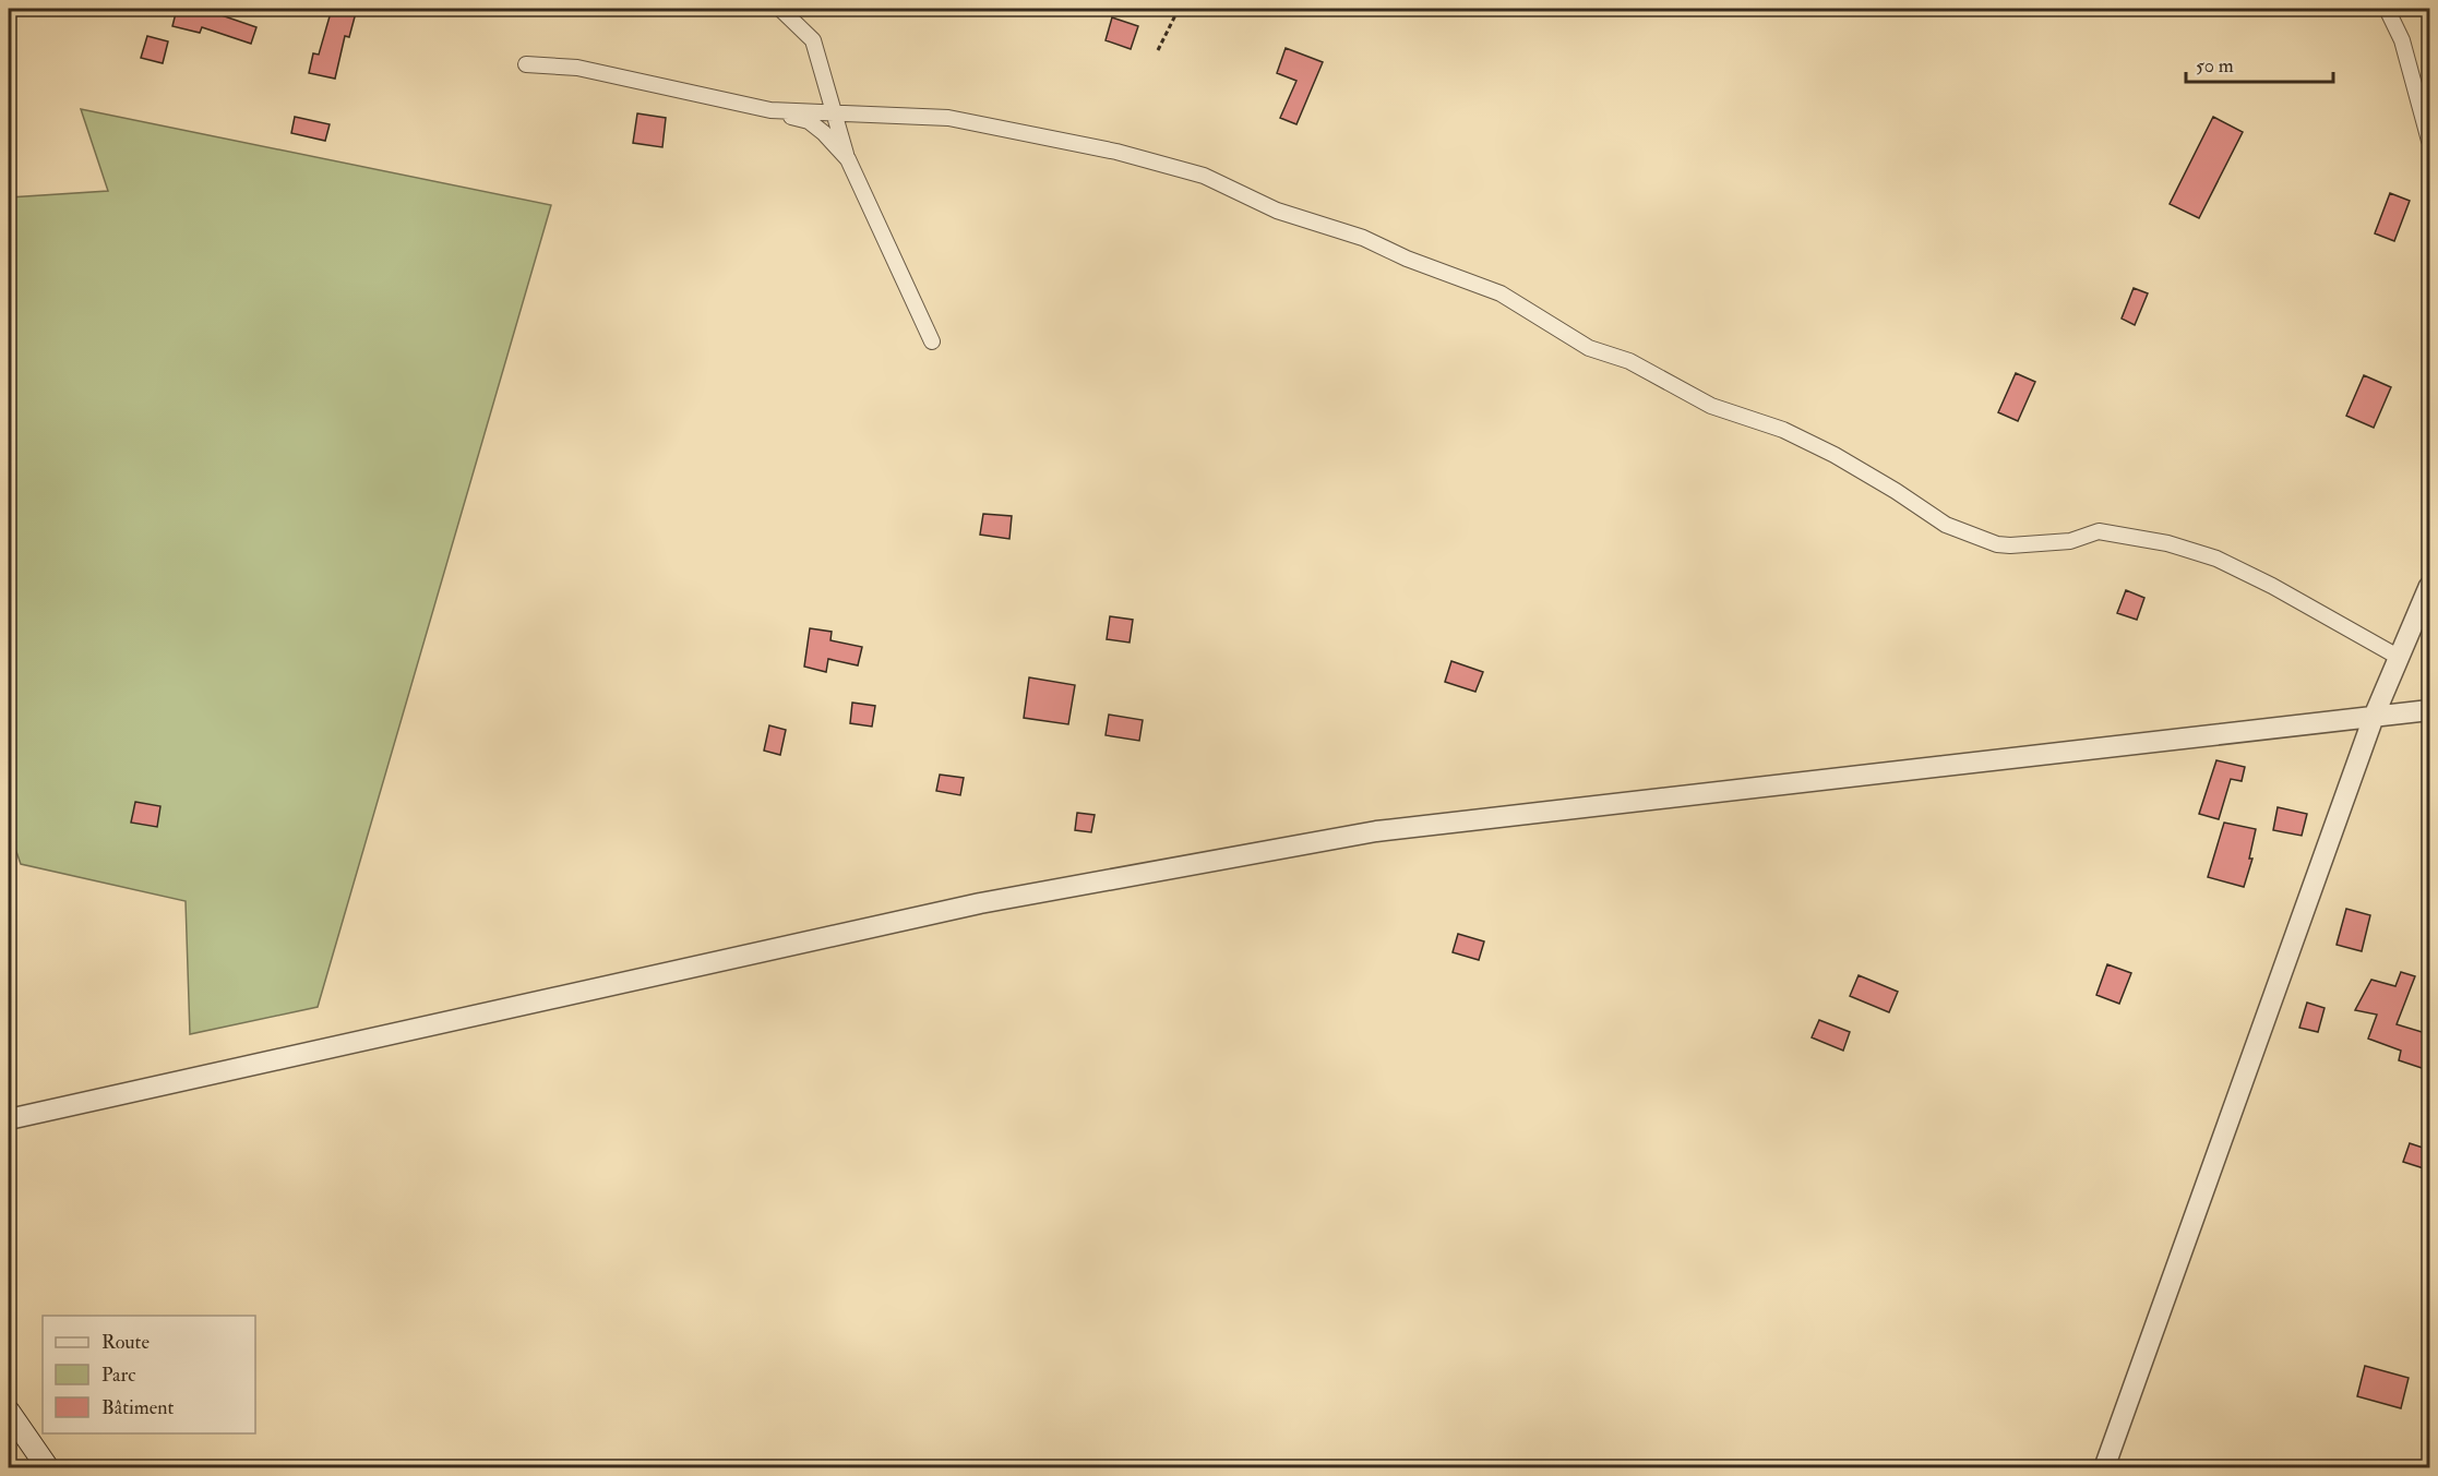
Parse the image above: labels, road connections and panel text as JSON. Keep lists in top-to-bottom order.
{
  "legend": ["Route", "Parc", "Bâtiment"],
  "scale_bar": "50 m"
}
